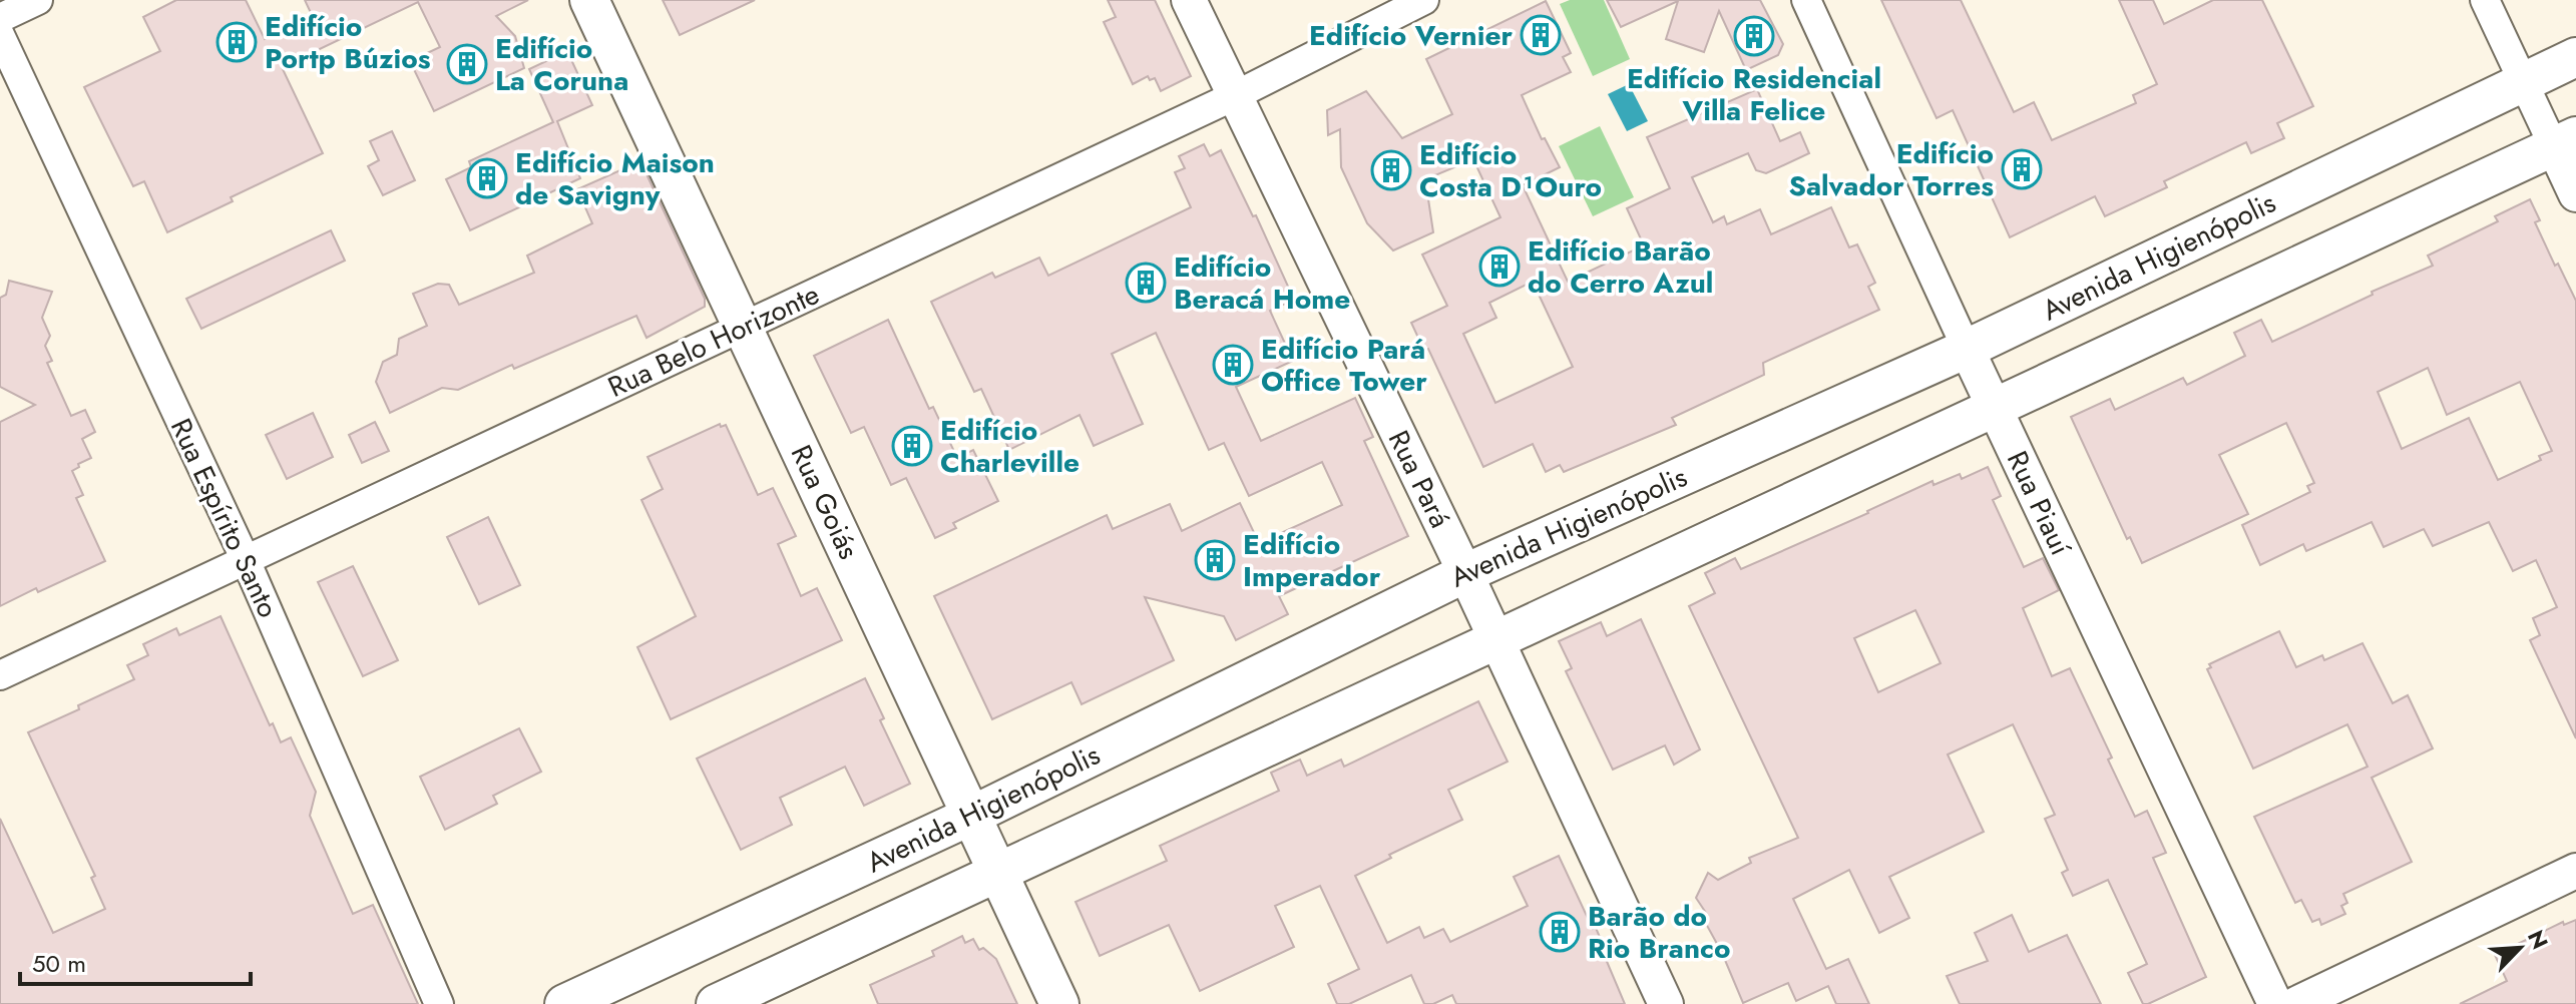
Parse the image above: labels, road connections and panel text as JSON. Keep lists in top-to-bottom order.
{
  "streets": {
    "main road": ["Avenida Higienópolis", "Rua Goiás"],
    "street": [
      "Rua Belo Horizonte",
      "Rua Pará",
      "Rua Piauí",
      "Rua Espírito Santo"
    ]
  },
  "crossings": [
    ["Avenida Higienópolis", "Rua Pará"],
    ["Avenida Higienópolis", "Rua Goiás"],
    ["Avenida Higienópolis", "Rua Piauí"],
    ["Rua Belo Horizonte", "Rua Pará"],
    ["Rua Belo Horizonte", "Rua Goiás"],
    ["Rua Belo Horizonte", "Rua Espírito Santo"]
  ],
  "places": {
    "building": [
      "Edifício Vernier",
      "Edifício Residencial Villa Felice",
      "Edifício Portp Búzios",
      "Edifício La Coruna",
      "Edifício Salvador Torres",
      "Edifício Costa D¹Ouro",
      "Edifício Maison de Savigny",
      "Edifício Barão do Cerro Azul",
      "Edifício Beracá Home",
      "Edifício Pará Office Tower",
      "Edifício Charleville",
      "Edifício Imperador",
      "Barão do Rio Branco"
    ]
  },
  "scale_bar": "50 m",
  "north": "top right"
}
